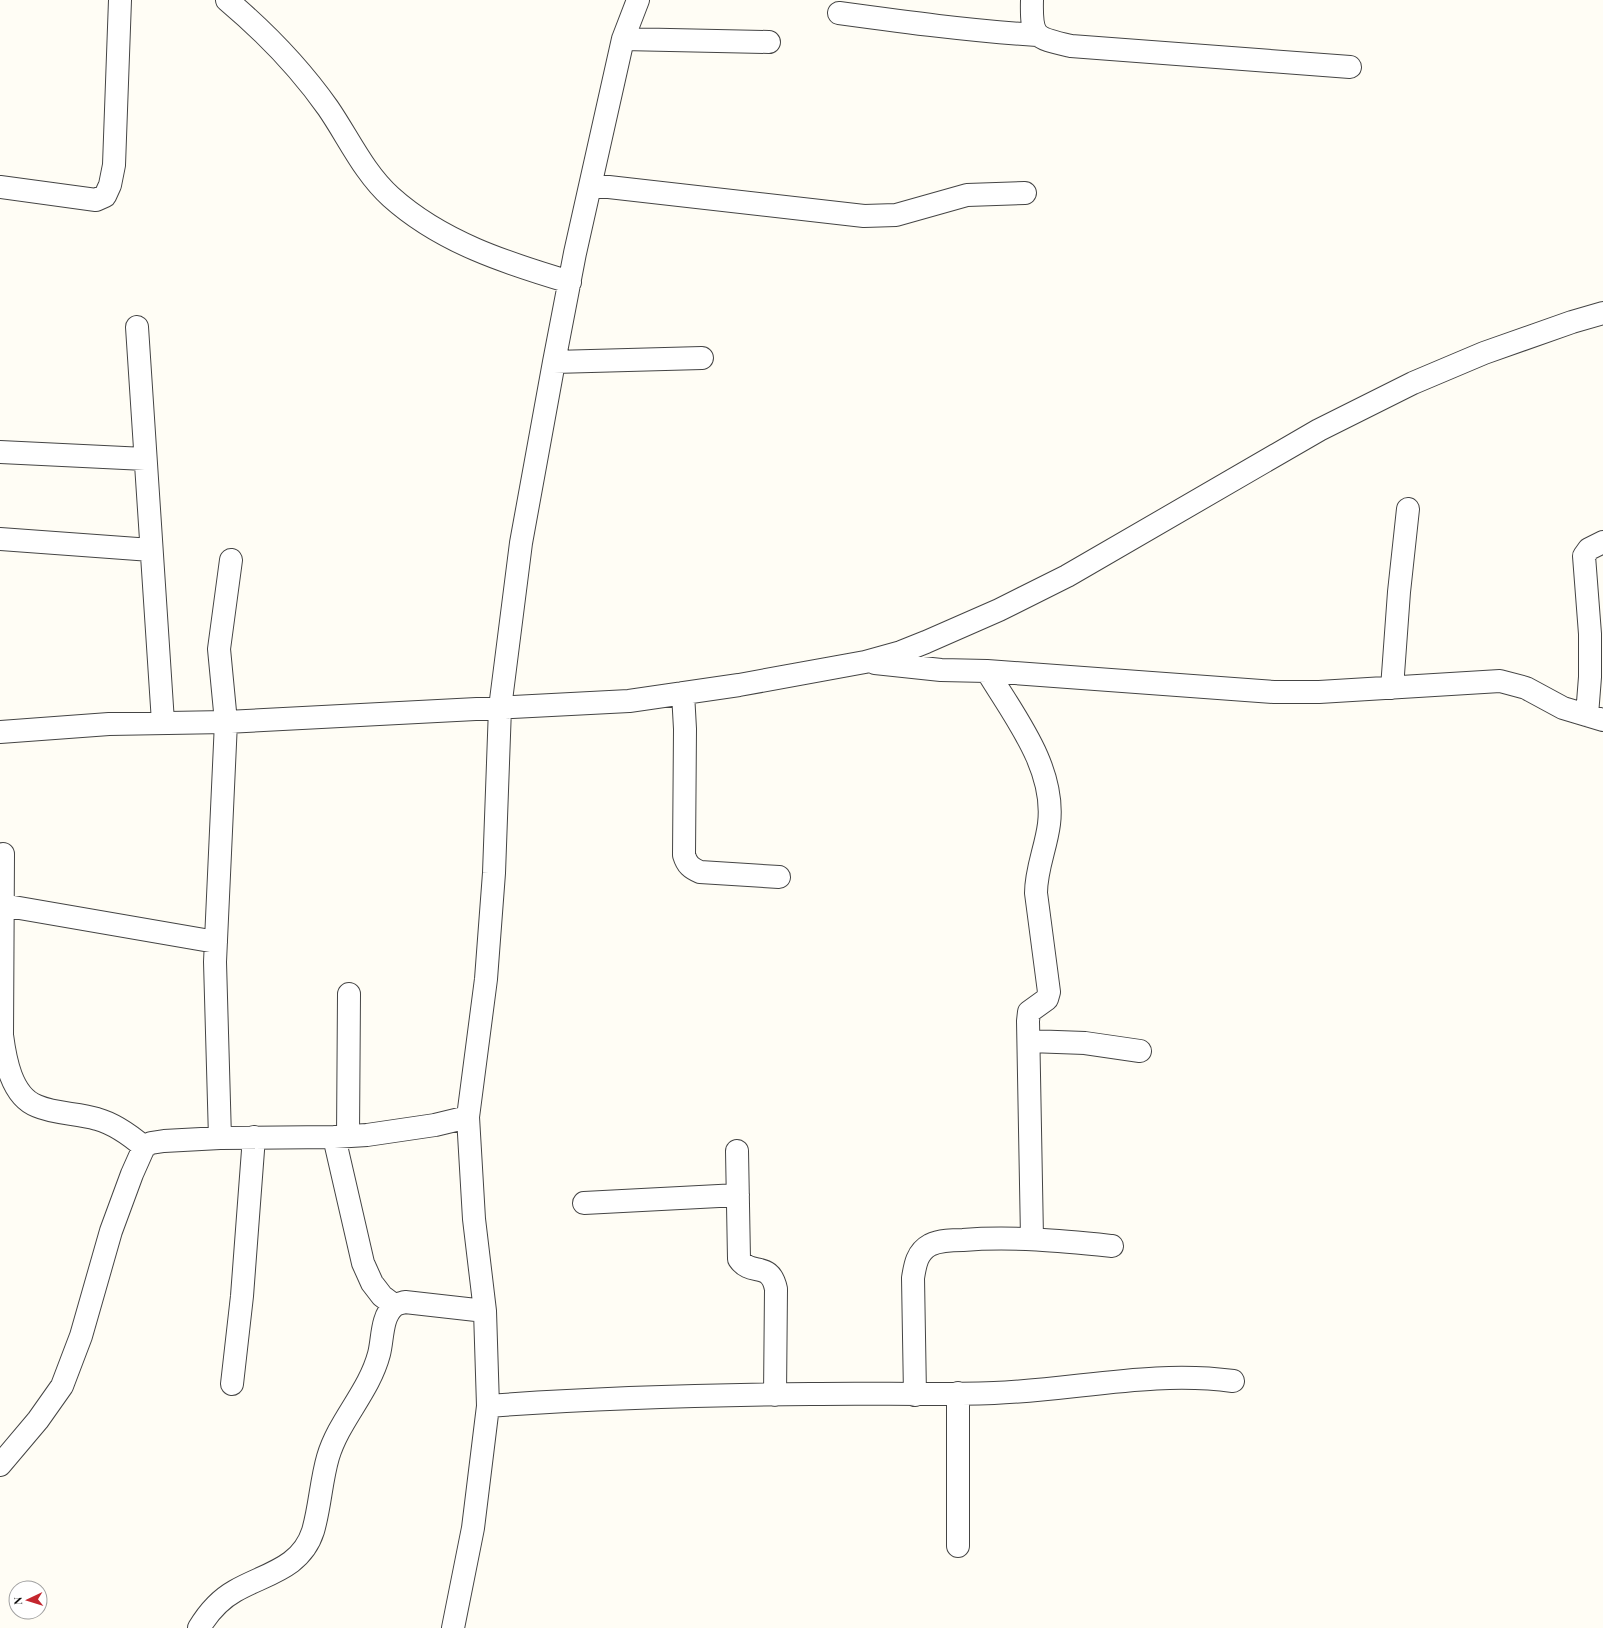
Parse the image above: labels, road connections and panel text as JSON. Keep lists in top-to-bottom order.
{
  "north": "left"
}
